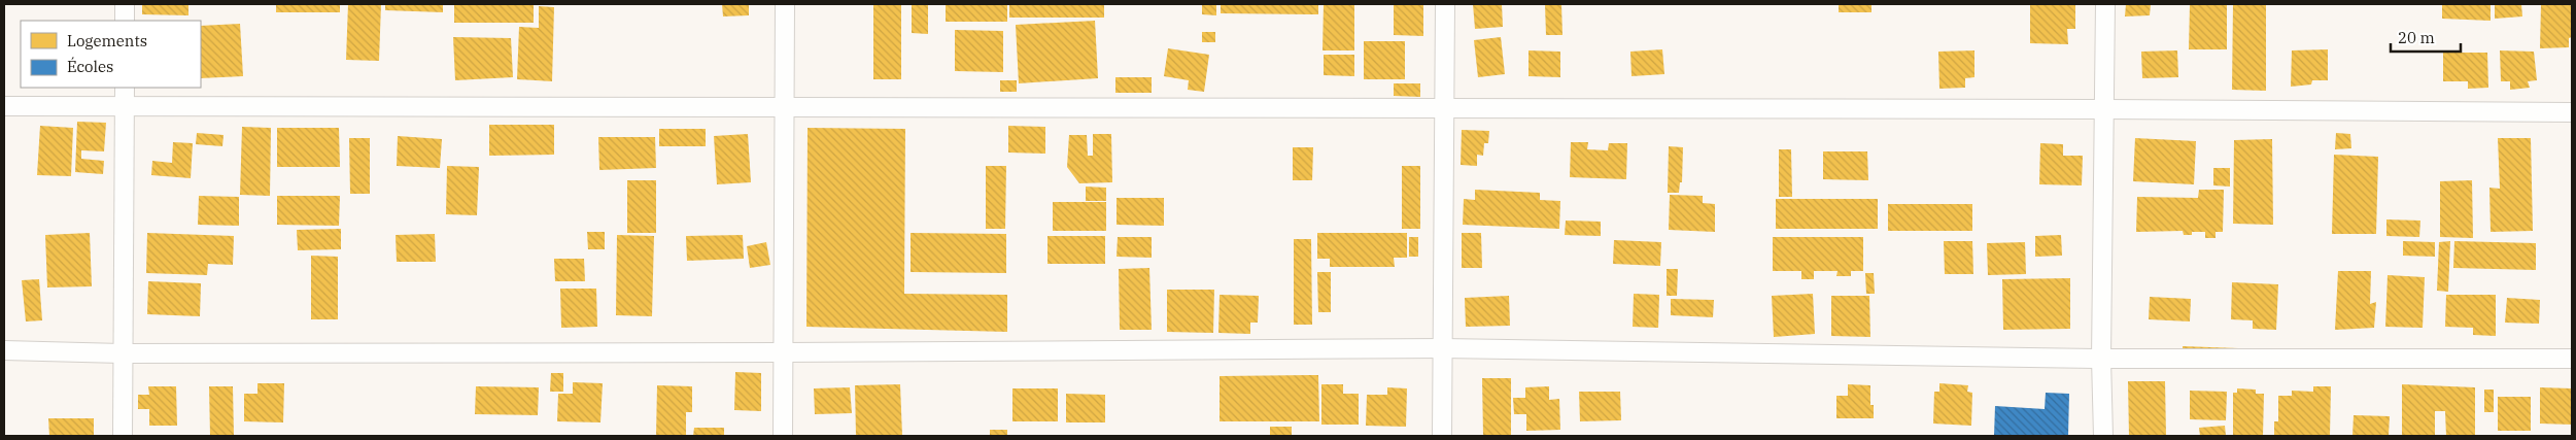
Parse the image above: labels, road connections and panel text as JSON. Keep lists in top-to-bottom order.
{
  "legend": ["Logements", "Écoles"],
  "scale_bar": "20 m"
}
